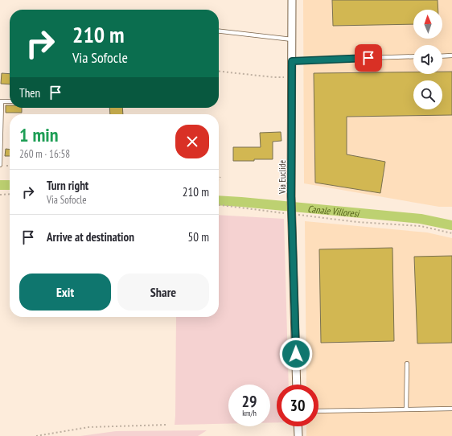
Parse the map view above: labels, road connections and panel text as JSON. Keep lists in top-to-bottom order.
{
  "streets": {
    "street": ["Via Euclide"]
  },
  "water": ["Canale Villoresi"],
  "north": "top",
  "page": {
    "turn": ["210 m", "Via Sofocle"],
    "then": "Then",
    "heading": ["1 min", "260 m · 16:58"],
    "list": [
      {
        "name": "Turn right",
        "note": "Via Sofocle",
        "value": "210 m"
      },
      {
        "name": "Arrive at destination",
        "value": "50 m"
      }
    ],
    "buttons": ["Exit", "Share"],
    "speed": "29 km/h",
    "limit": "30"
  }
}
